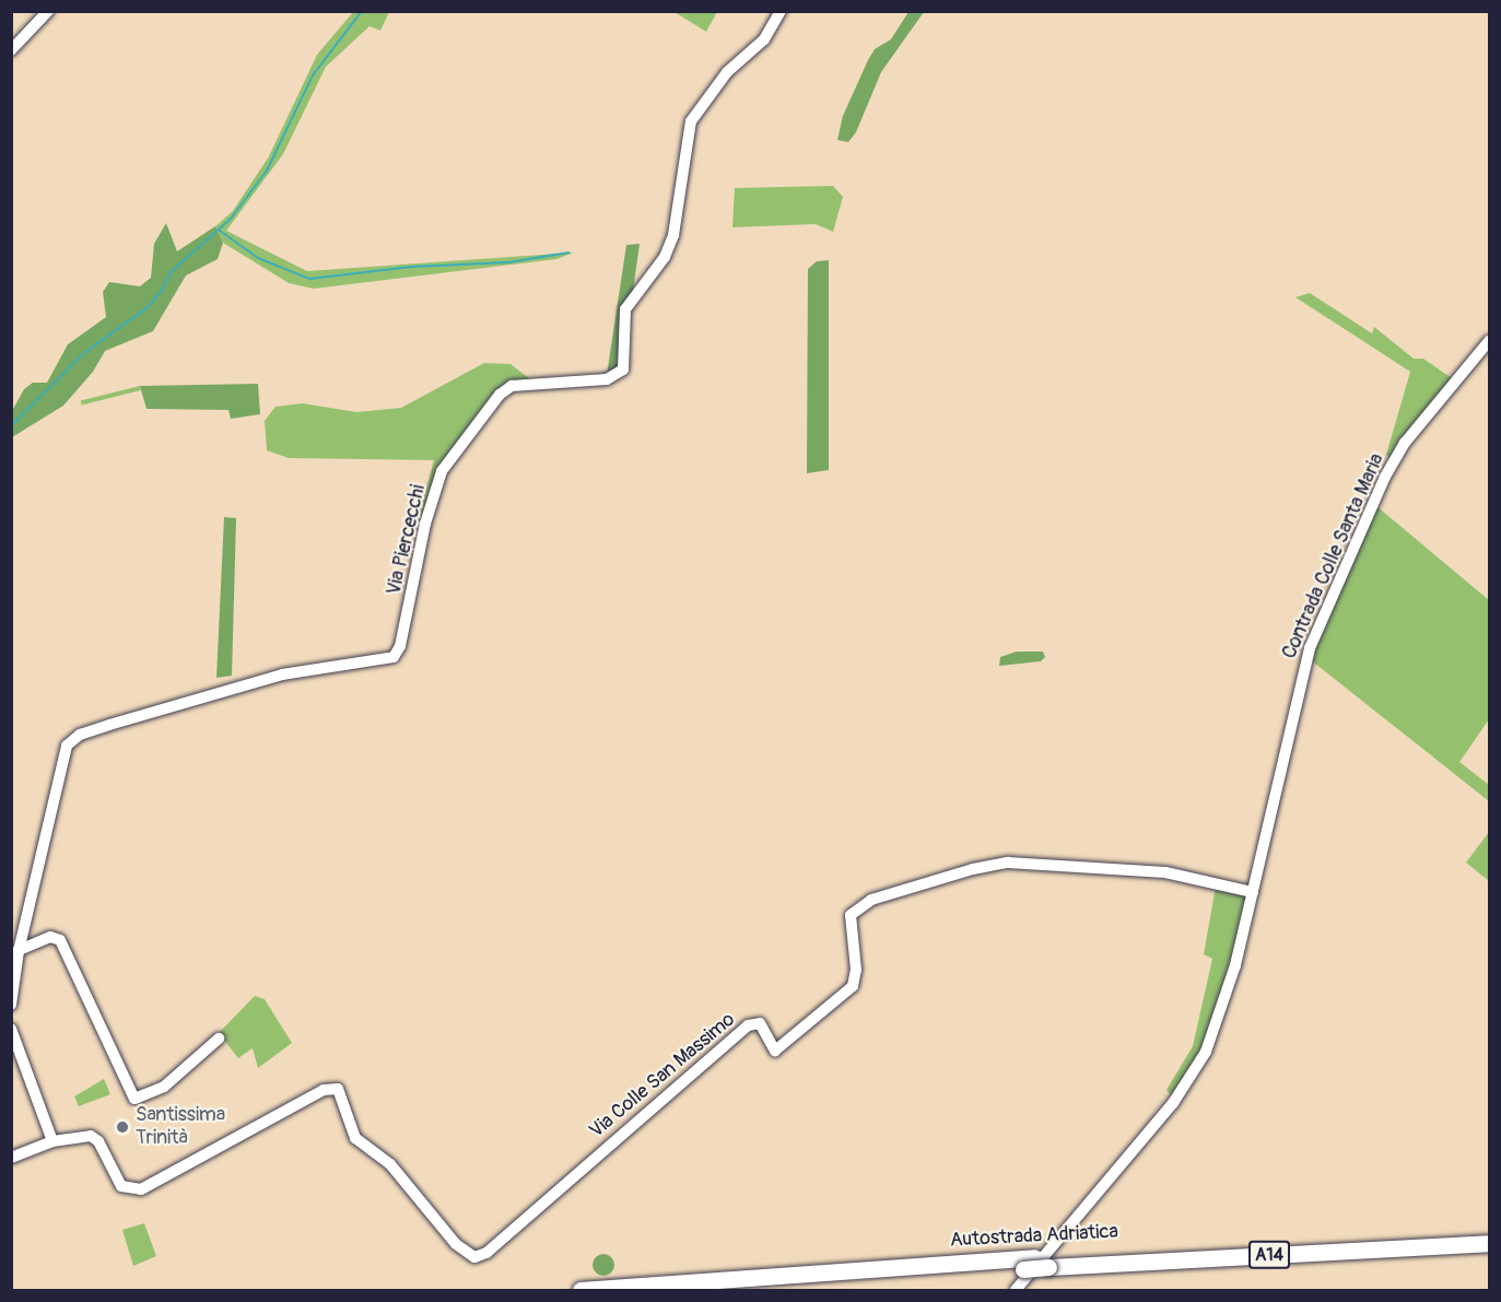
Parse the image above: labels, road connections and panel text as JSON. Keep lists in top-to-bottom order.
{
  "streets": {
    "highway": ["Autostrada Adriatica", "A14"],
    "street": ["Via Piercecchi", "Contrada Colle Santa Maria", "Via Colle San Massimo"]
  },
  "crossings": [
    ["Contrada Colle Santa Maria", "Via Colle San Massimo"]
  ],
  "places": ["Santissima Trinità"]
}
